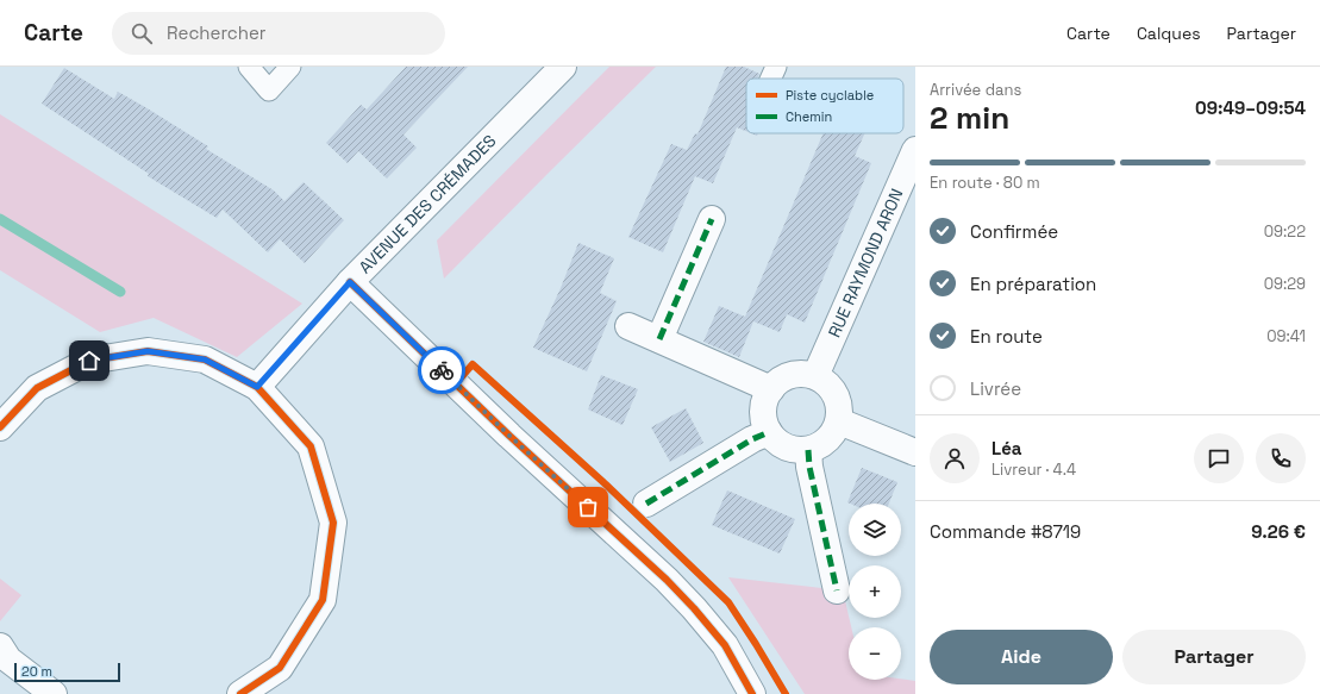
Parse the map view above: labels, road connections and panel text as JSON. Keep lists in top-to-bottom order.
{
  "streets": {
    "street": ["AVENUE DES CRÉMADES", "RUE RAYMOND ARON"]
  },
  "legend": ["Piste cyclable", "Chemin"],
  "scale_bar": "20 m",
  "page": {
    "header": "Carte",
    "search": "Rechercher",
    "nav": ["Carte", "Calques", "Partager"],
    "heading": ["2 min", "Arrivée dans", "09:49–09:54"],
    "panel": [
      "Léa",
      "Livreur · 4.4",
      "Commande #8719",
      "9.26 €"
    ],
    "bar": "En route · 80 m",
    "list": [
      ["Confirmée", "09:22"],
      ["En préparation", "09:29"],
      ["En route", "09:41"],
      "Livrée"
    ],
    "map_buttons": ["+", "−"],
    "buttons": ["Aide", "Partager"],
    "scale": "20 m"
  }
}
